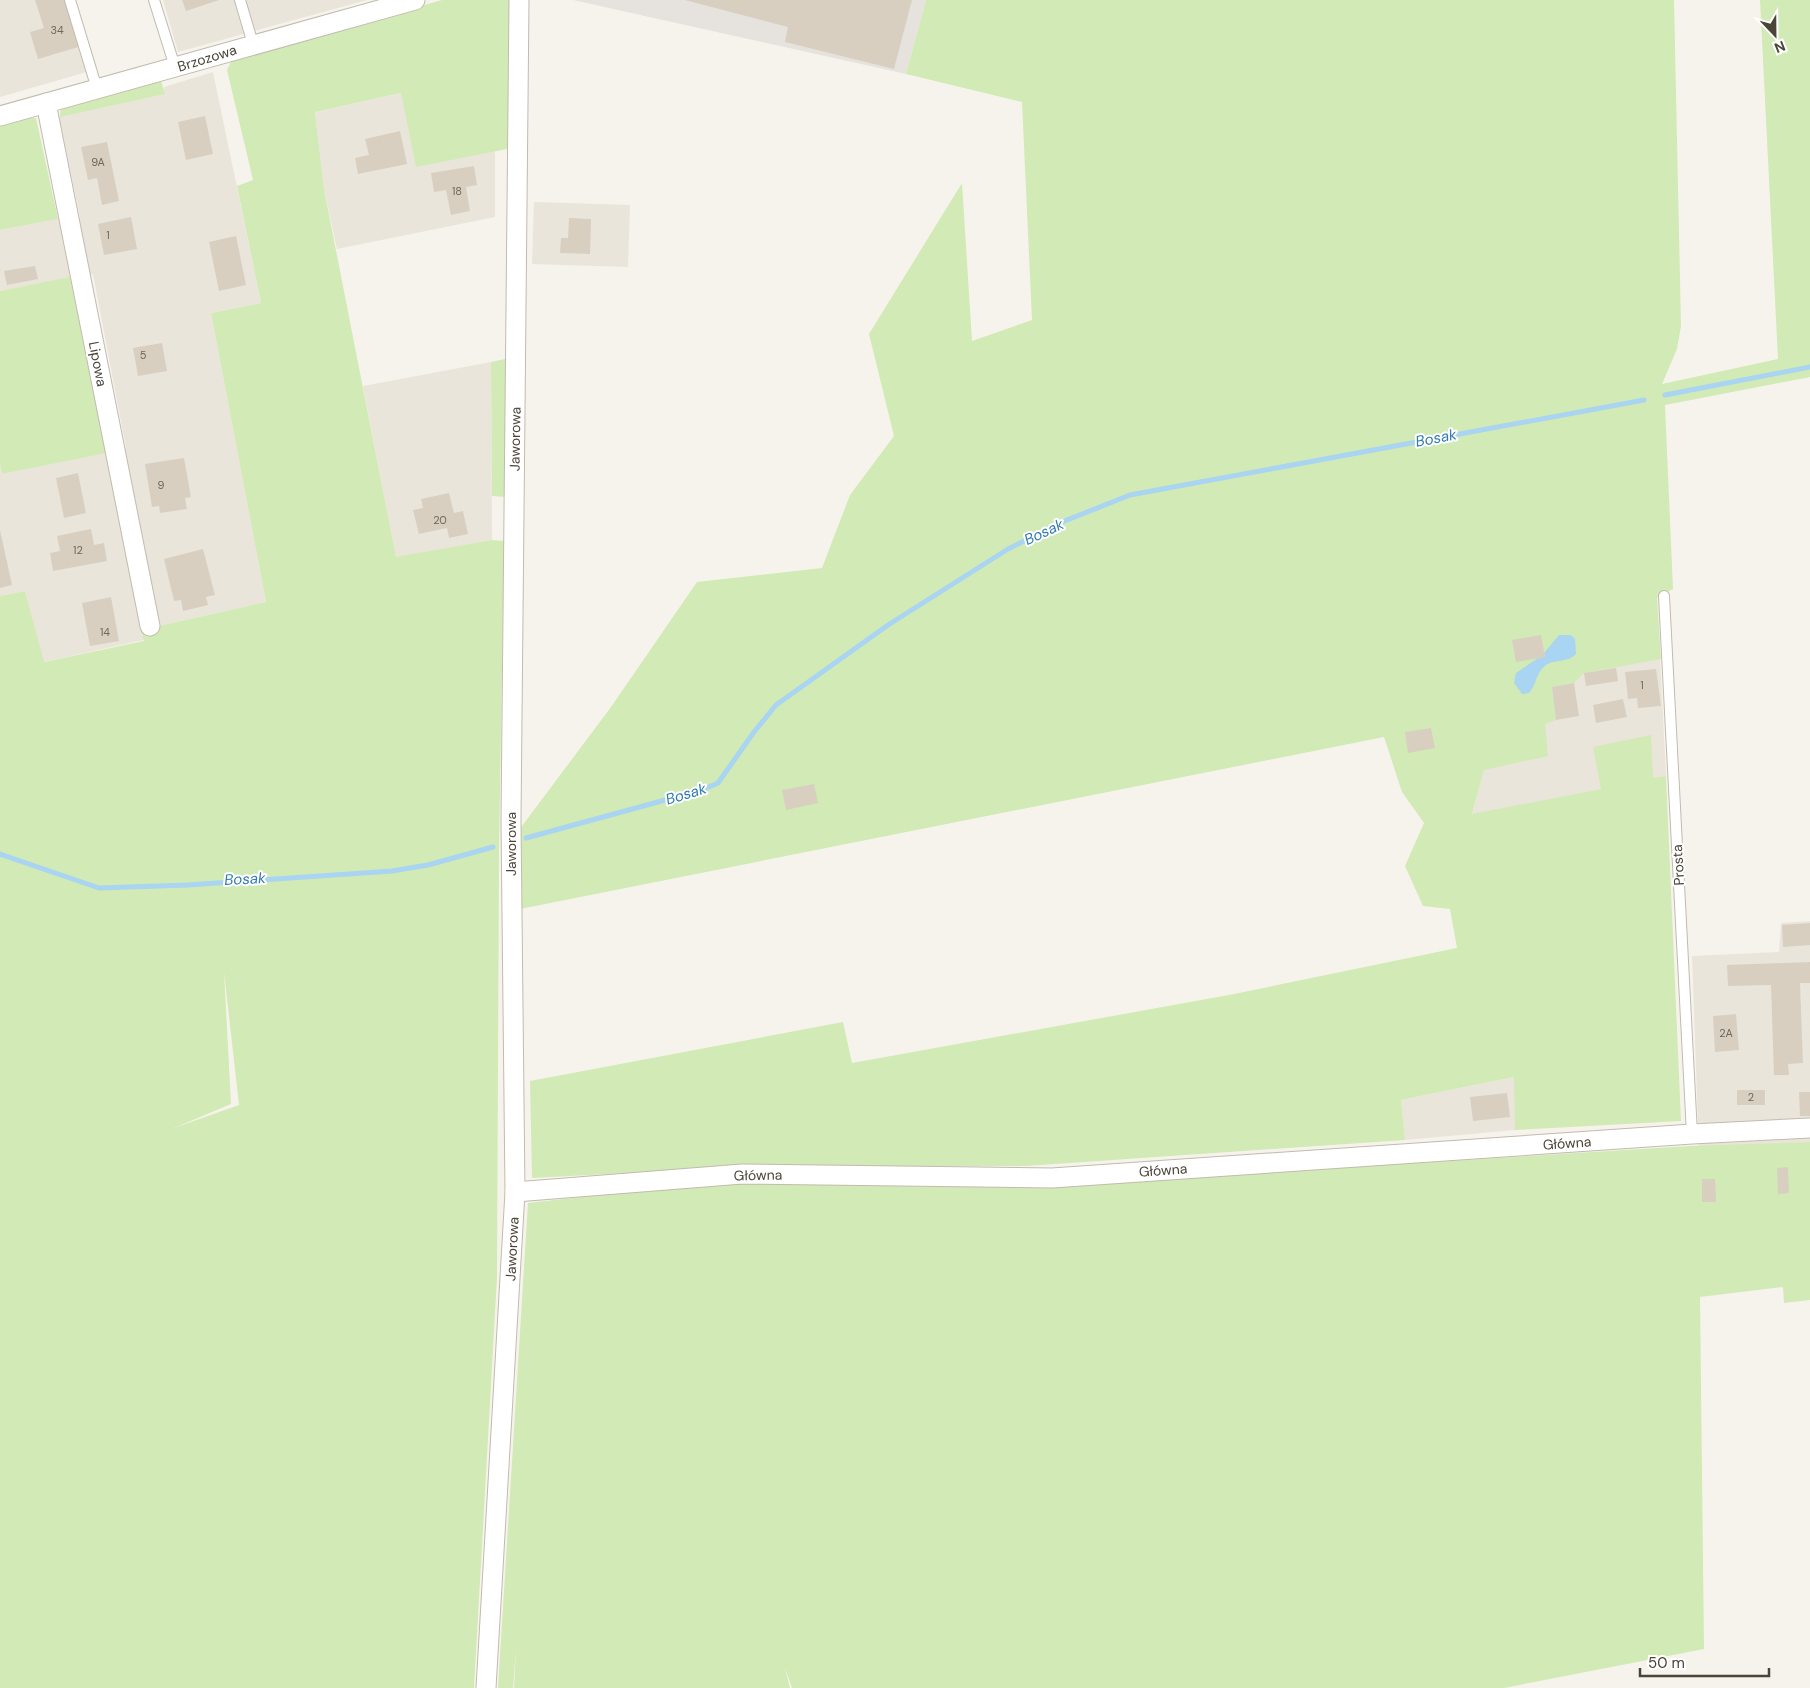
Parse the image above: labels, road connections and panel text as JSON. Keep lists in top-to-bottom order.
{
  "streets": {
    "street": [
      "Brzozowa",
      "Lipowa",
      "Jaworowa",
      "Główna"
    ],
    "lane": ["Prosta"]
  },
  "crossings": [
    ["Brzozowa", "Lipowa"],
    ["Jaworowa", "Główna"],
    ["Prosta", "Główna"]
  ],
  "water": ["Bosak"],
  "house_numbers": [
    "34",
    "9A",
    "18",
    "1",
    "5",
    "9",
    "20",
    "12",
    "14",
    "1",
    "2A",
    "2"
  ],
  "scale_bar": "50 m",
  "north": "bottom"
}
